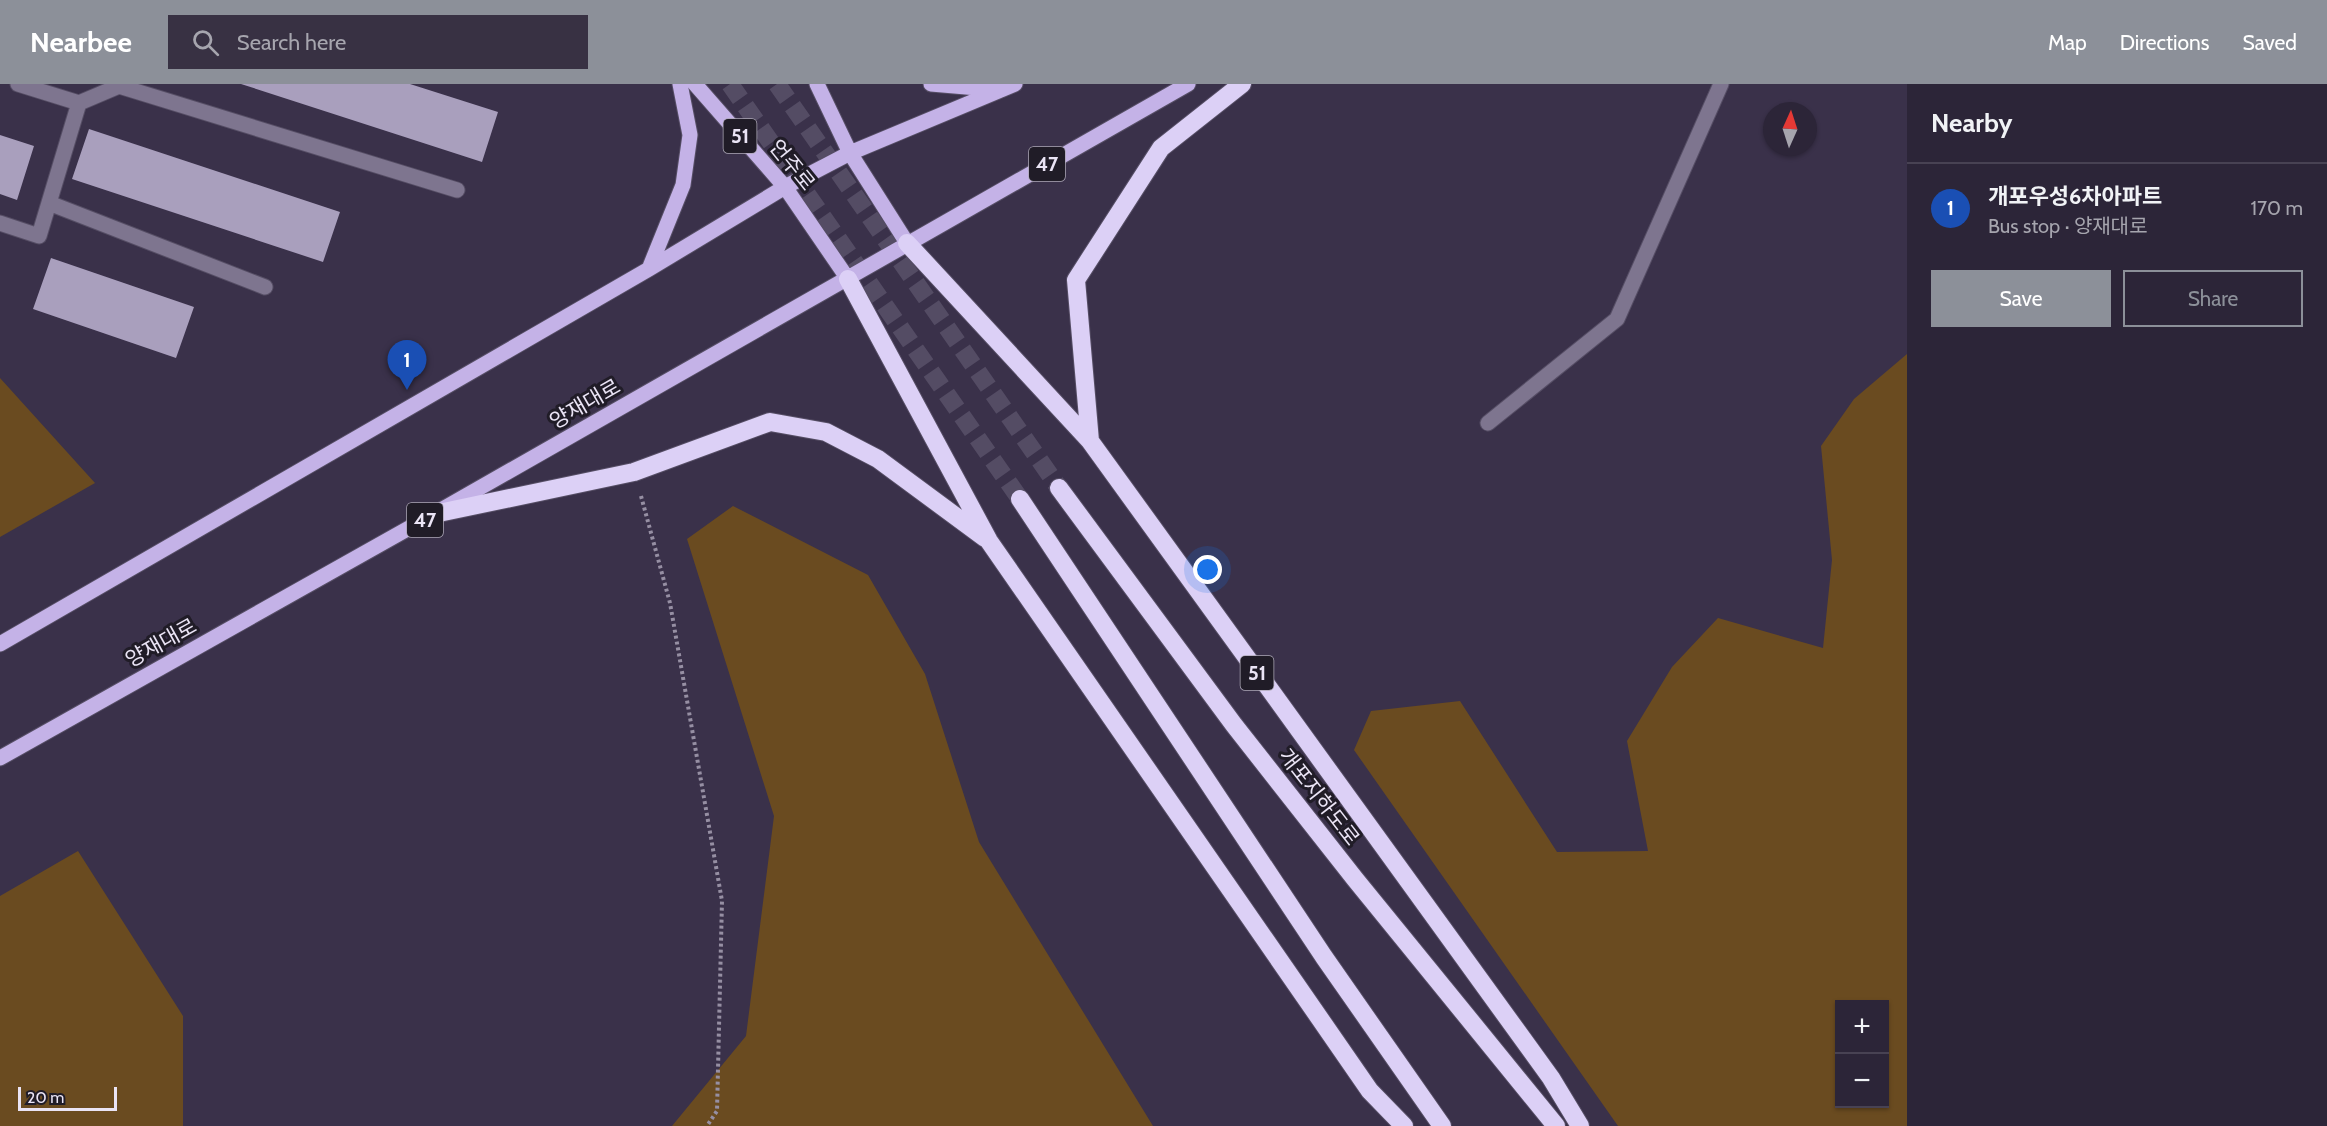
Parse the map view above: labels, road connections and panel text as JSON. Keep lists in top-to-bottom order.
{
  "streets": {
    "highway": ["51", "개포지하도로"],
    "main road": ["47", "언주로", "양재대로"]
  },
  "crossings": [
    ["51", "언주로"],
    ["51", "양재대로"],
    ["언주로", "양재대로"]
  ],
  "scale_bar": "20 m",
  "north": "top",
  "page": {
    "header": "Nearbee",
    "search": "Search here",
    "nav": ["Map", "Directions", "Saved"],
    "heading": "Nearby",
    "list": [
      {
        "mark": "1",
        "name": "개포우성6차아파트",
        "note": "Bus stop · 양재대로",
        "value": "170 m"
      }
    ],
    "buttons": ["Save", "Share"],
    "pins": "1",
    "map_buttons": ["+", "−"],
    "scale": "20 m"
  }
}
